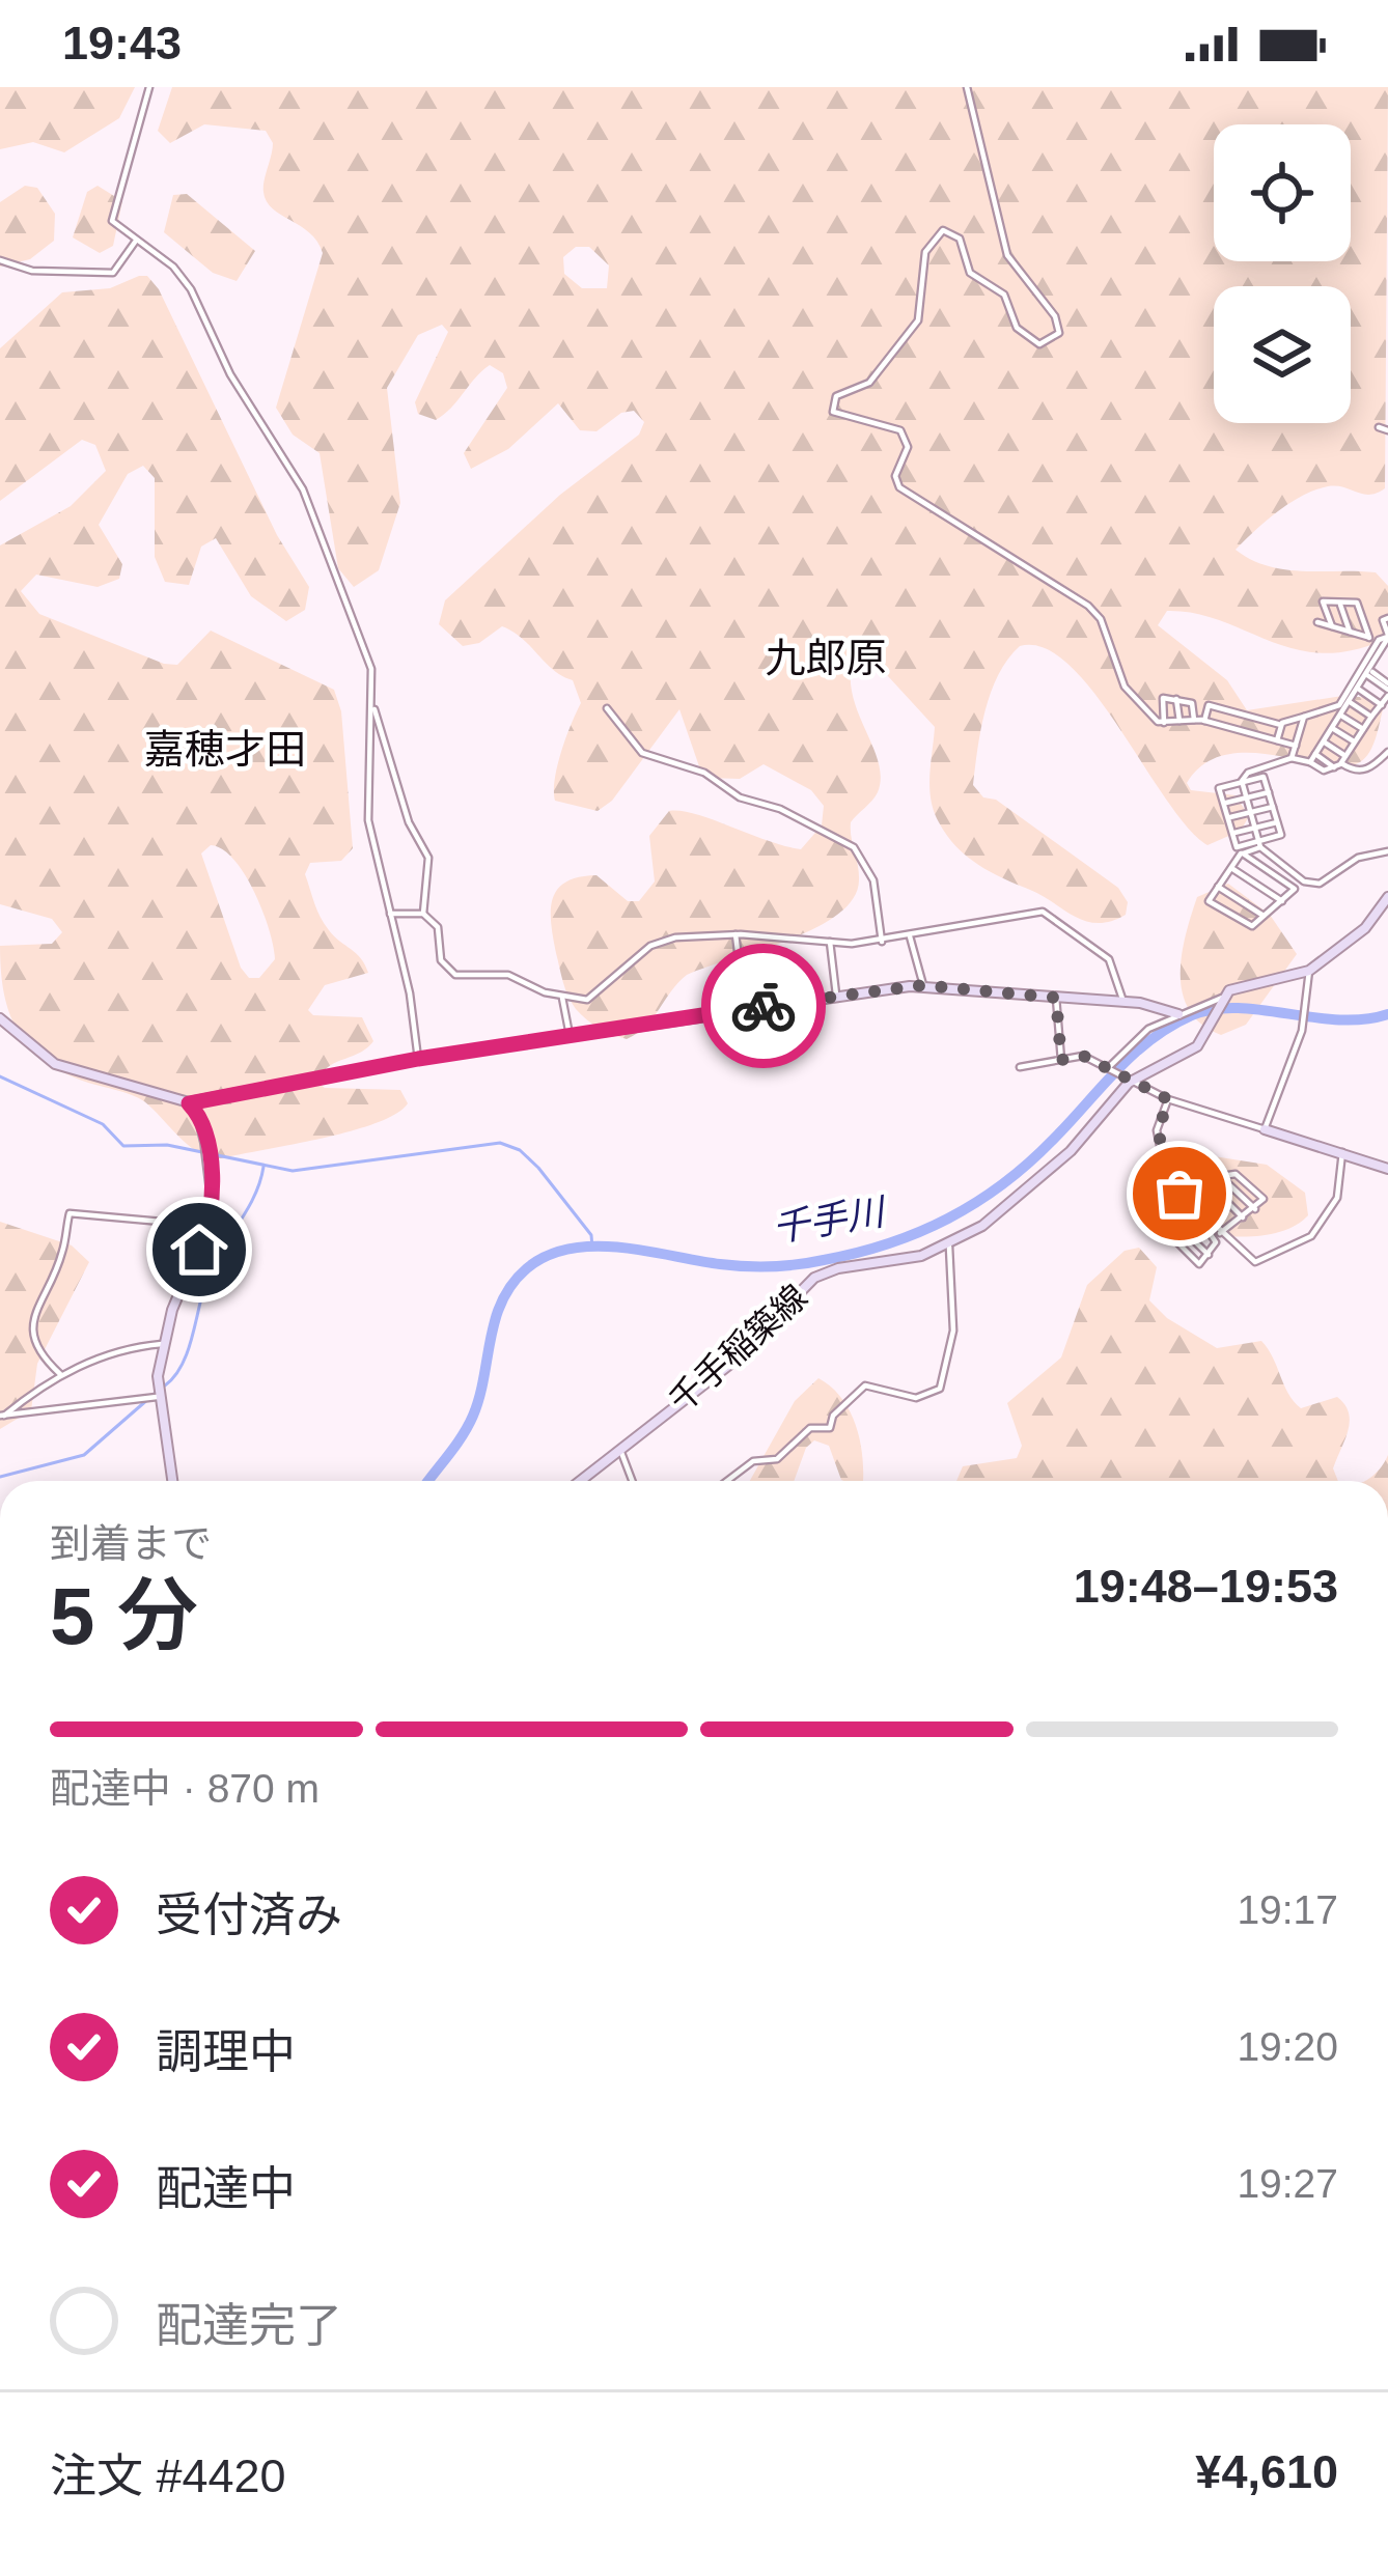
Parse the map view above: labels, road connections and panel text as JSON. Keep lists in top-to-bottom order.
{
  "streets": {
    "main road": ["千手稲築線"]
  },
  "districts": ["九郎原", "嘉穂才田"],
  "water": ["千手川"],
  "page": {
    "status": "19:43",
    "heading": ["5 分", "到着まで", "19:48–19:53"],
    "panel": ["注文 #4420", "¥4,610"],
    "bar": "配達中 · 870 m",
    "list": [
      ["受付済み", "19:17"],
      ["調理中", "19:20"],
      ["配達中", "19:27"],
      "配達完了"
    ]
  }
}
